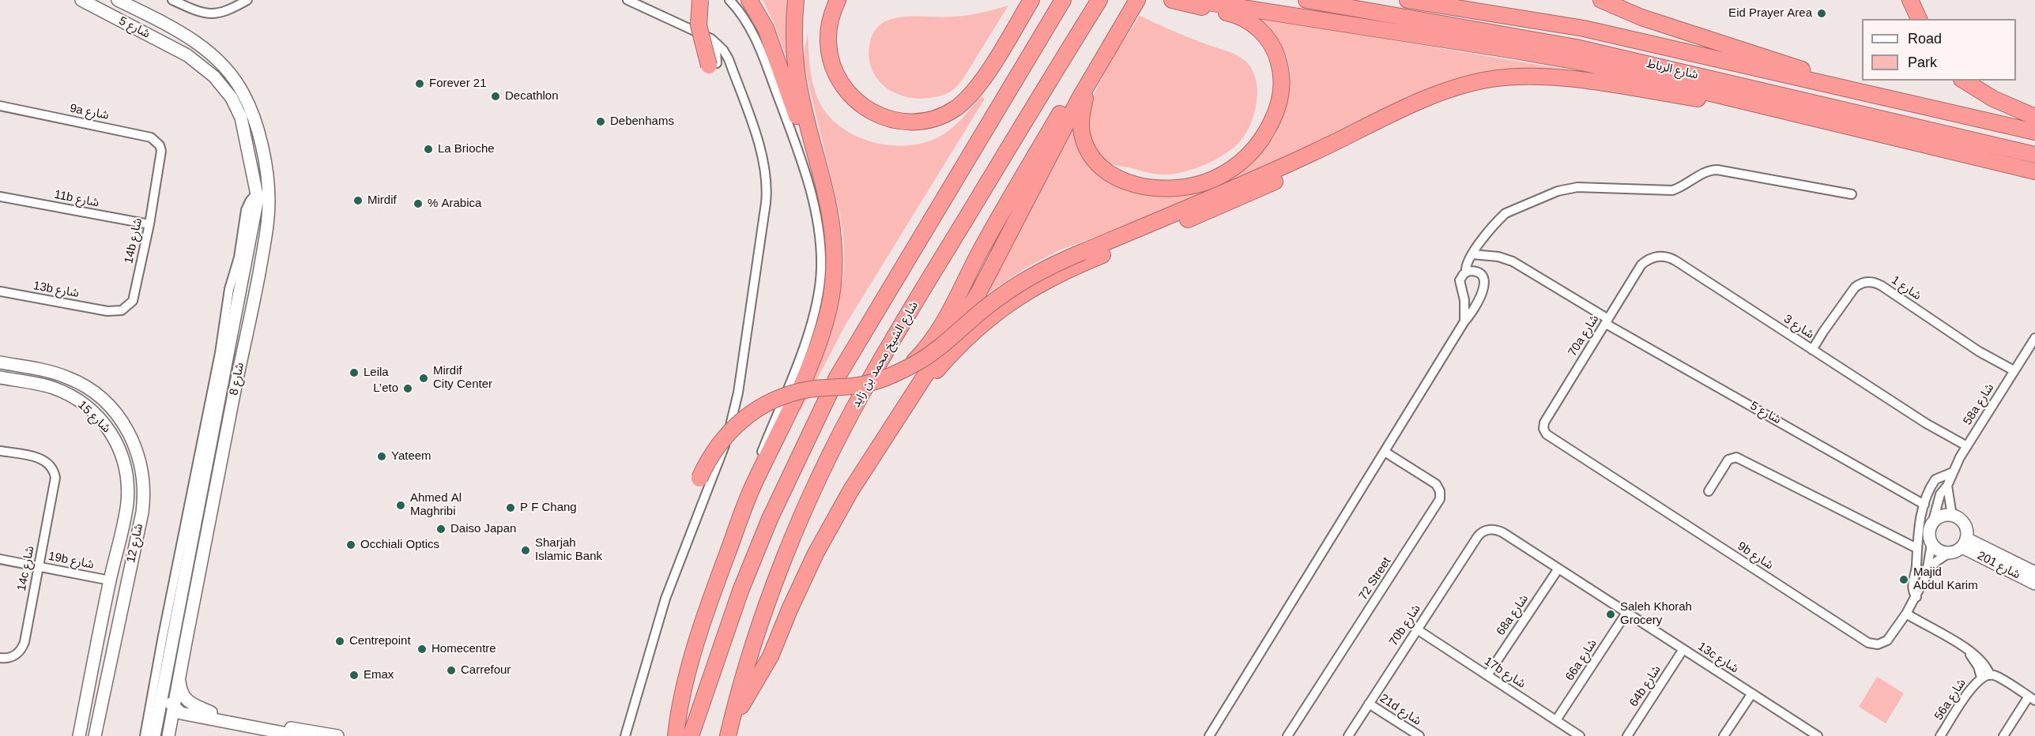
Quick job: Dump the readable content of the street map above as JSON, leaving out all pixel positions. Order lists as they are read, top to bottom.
{
  "streets": {
    "highway": ["شارع الرباط", "شارع الشيخ محمد بن زايد"],
    "street": [
      "شارع 5",
      "9a شارع",
      "11b شارع",
      "14b شارع",
      "شارع 1",
      "13b شارع",
      "شارع 3",
      "70a شارع",
      "شارع 8",
      "58a شارع",
      "شارع 15",
      "شارع 12",
      "9b شارع",
      "19b شارع",
      "شارع 201",
      "14c شارع",
      "72 Street",
      "68a شارع",
      "70b شارع",
      "13c شارع",
      "66a شارع",
      "17b شارع",
      "64b شارع",
      "56a شارع",
      "21d شارع"
    ]
  },
  "crossings": [
    ["شارع 5", "70a شارع"],
    ["شارع 5", "شارع 8"],
    ["9a شارع", "14b شارع"],
    ["11b شارع", "14b شارع"],
    ["14b شارع", "13b شارع"],
    ["شارع 1", "شارع 3"],
    ["شارع 1", "58a شارع"],
    ["شارع 3", "70a شارع"],
    ["شارع 3", "58a شارع"],
    ["70a شارع", "9b شارع"],
    ["58a شارع", "9b شارع"],
    ["58a شارع", "شارع 201"],
    ["شارع 15", "شارع 12"],
    ["شارع 12", "19b شارع"],
    ["9b شارع", "شارع 201"],
    ["19b شارع", "14c شارع"],
    ["68a شارع", "13c شارع"],
    ["68a شارع", "17b شارع"],
    ["70b شارع", "13c شارع"],
    ["70b شارع", "17b شارع"],
    ["70b شارع", "21d شارع"],
    ["13c شارع", "66a شارع"],
    ["13c شارع", "64b شارع"],
    ["66a شارع", "17b شارع"]
  ],
  "places": [
    "Eid Prayer Area",
    "Forever 21",
    "Decathlon",
    "Debenhams",
    "La Brioche",
    "Mirdif",
    "% Arabica",
    "Leila",
    "Mirdif City Center",
    "L’eto",
    "Yateem",
    "Ahmed Al Maghribi",
    "P F Chang",
    "Daiso Japan",
    "Occhiali Optics",
    "Sharjah Islamic Bank",
    "Majid Abdul Karim",
    "Saleh Khorah Grocery",
    "Centrepoint",
    "Homecentre",
    "Carrefour",
    "Emax"
  ],
  "legend": ["Road", "Park"]
}
